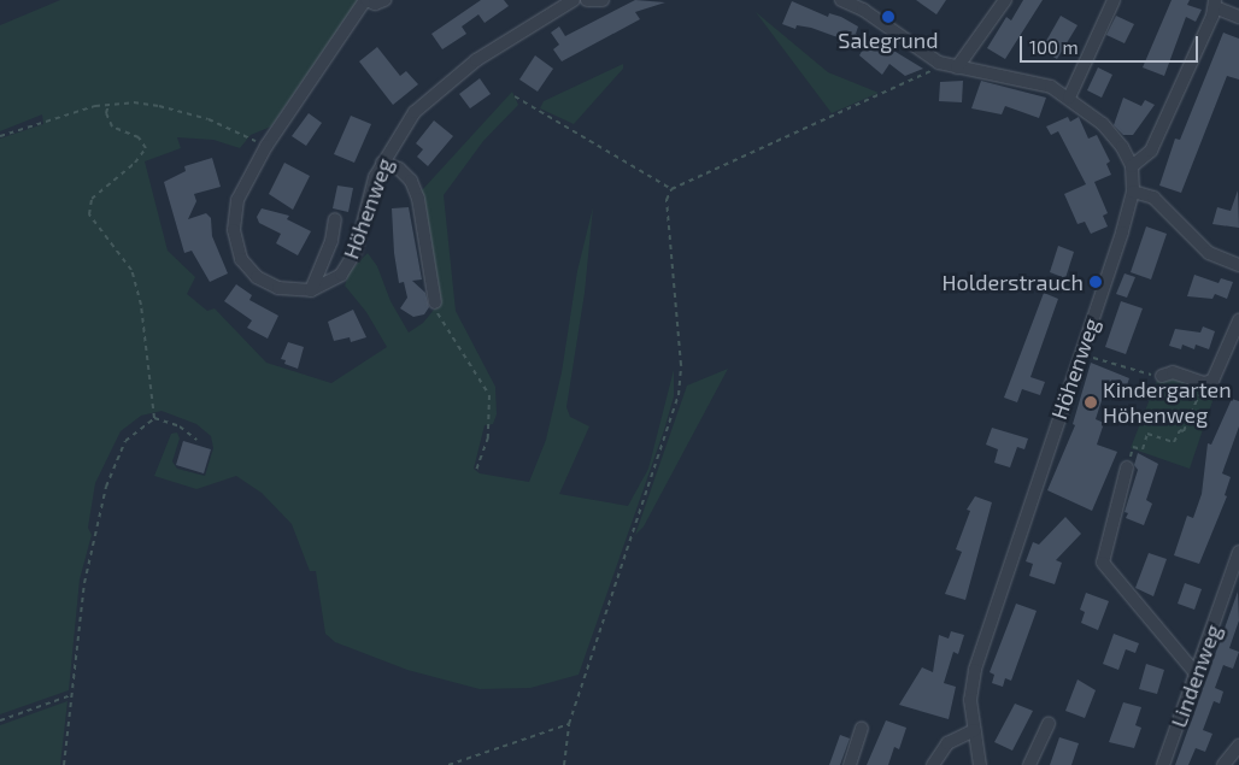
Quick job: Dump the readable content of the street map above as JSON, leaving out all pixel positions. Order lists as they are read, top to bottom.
{
  "streets": {
    "street": ["Höhenweg", "Lindenweg"]
  },
  "places": ["Salegrund", "Holderstrauch", "Kindergarten Höhenweg"],
  "scale_bar": "100 m"
}
